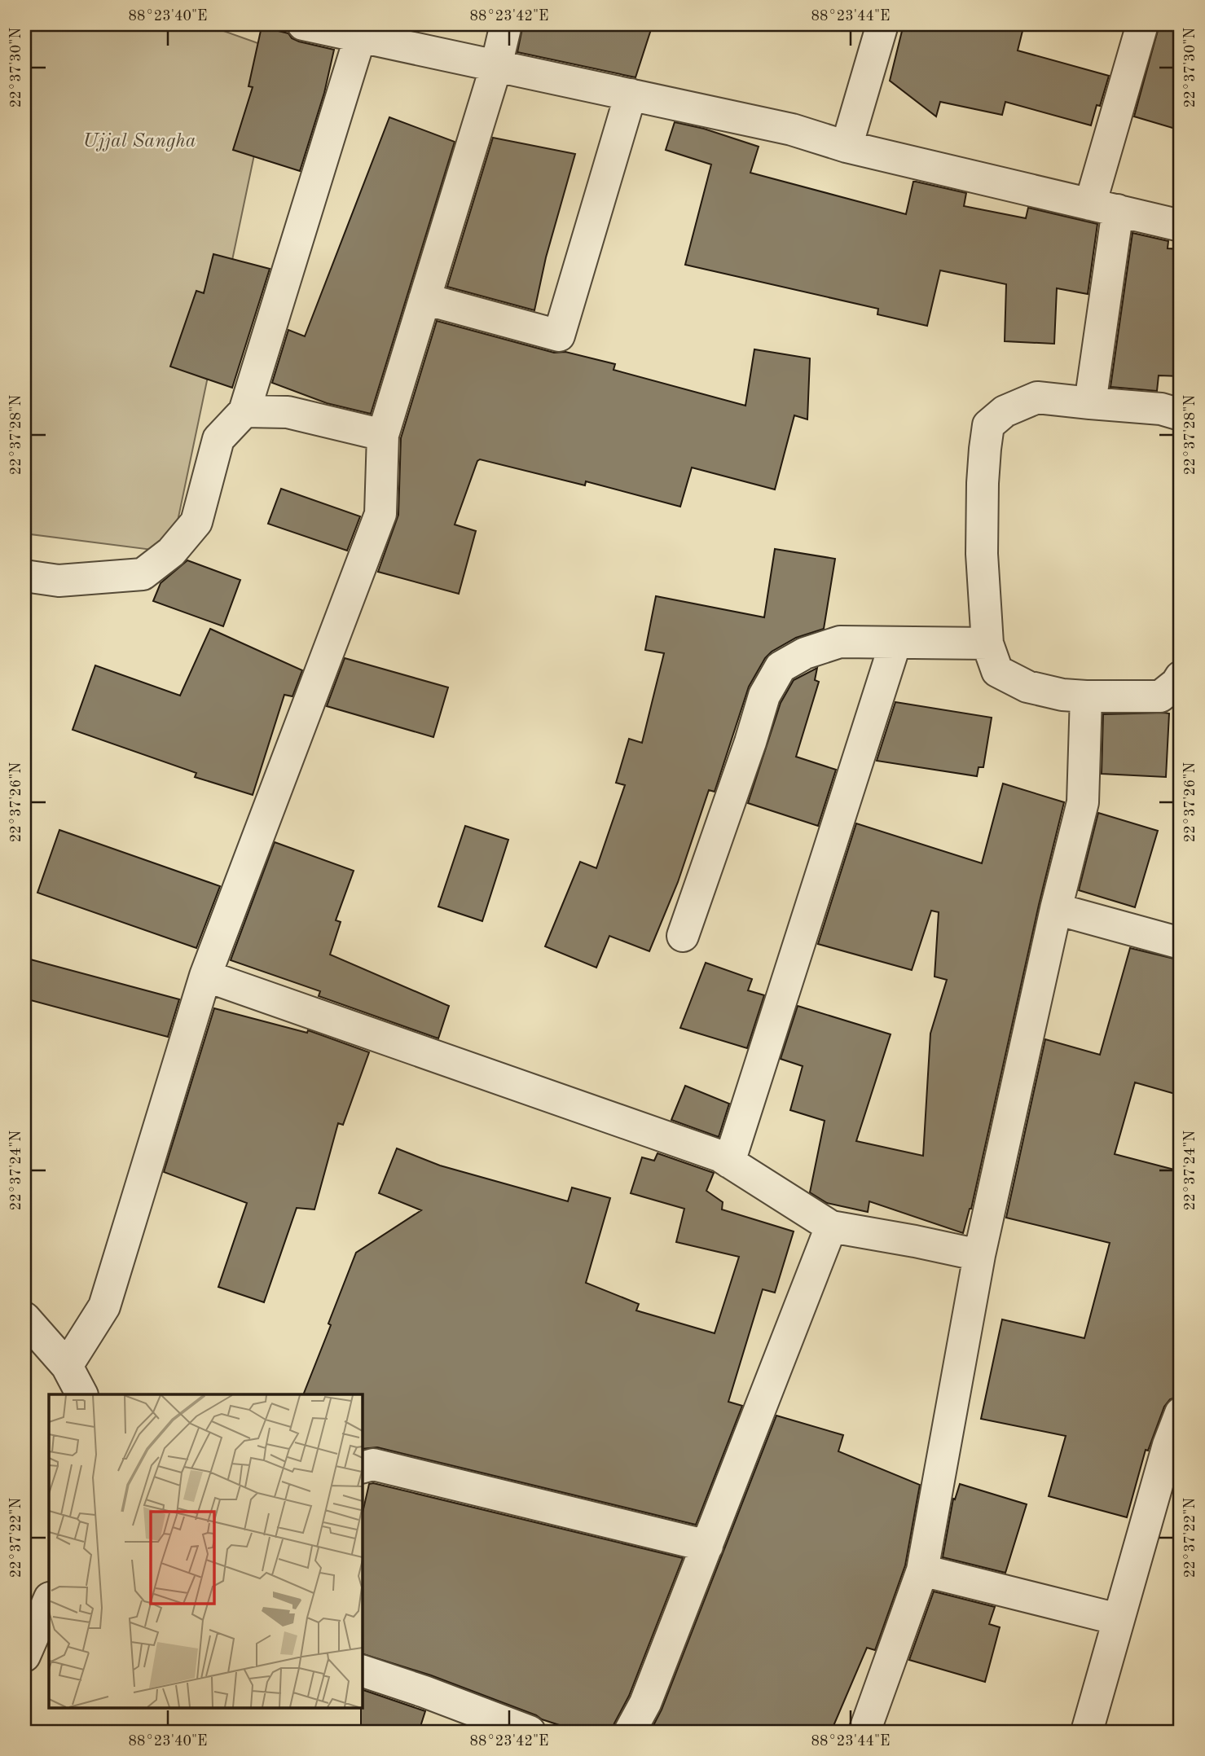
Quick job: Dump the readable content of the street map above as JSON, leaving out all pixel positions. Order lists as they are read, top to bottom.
{
  "parks": ["Ujjal Sangha"],
  "coordinates": [
    "88°23'40\"E",
    "88°23'42\"E",
    "88°23'44\"E",
    "22°37'30\"N",
    "22°37'28\"N",
    "22°37'26\"N",
    "22°37'24\"N",
    "22°37'22\"N"
  ]
}
